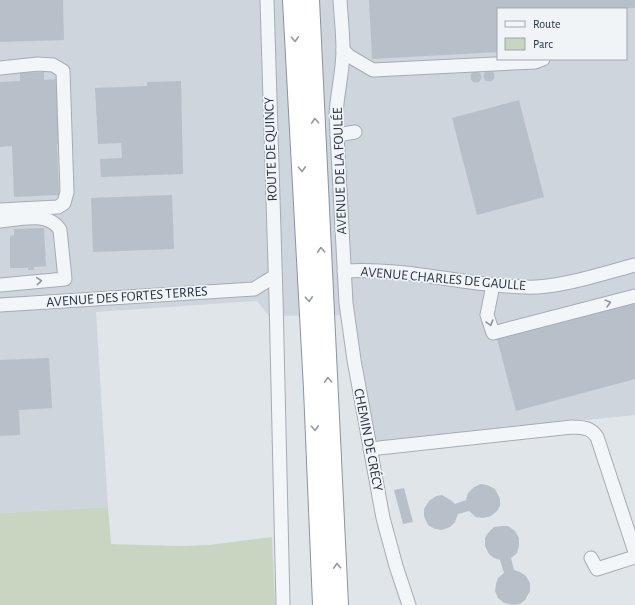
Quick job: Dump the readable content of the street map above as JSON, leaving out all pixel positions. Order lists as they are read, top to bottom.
{
  "streets": {
    "street": [
      "ROUTE DE QUINCY",
      "AVENUE DE LA FOULÉE",
      "AVENUE CHARLES DE GAULLE",
      "AVENUE DES FORTES TERRES",
      "CHEMIN DE CRÉCY"
    ]
  },
  "crossings": [
    ["ROUTE DE QUINCY", "AVENUE DES FORTES TERRES"],
    ["AVENUE DE LA FOULÉE", "AVENUE CHARLES DE GAULLE"],
    ["AVENUE DE LA FOULÉE", "CHEMIN DE CRÉCY"],
    ["AVENUE CHARLES DE GAULLE", "CHEMIN DE CRÉCY"]
  ],
  "legend": ["Route", "Parc"]
}
